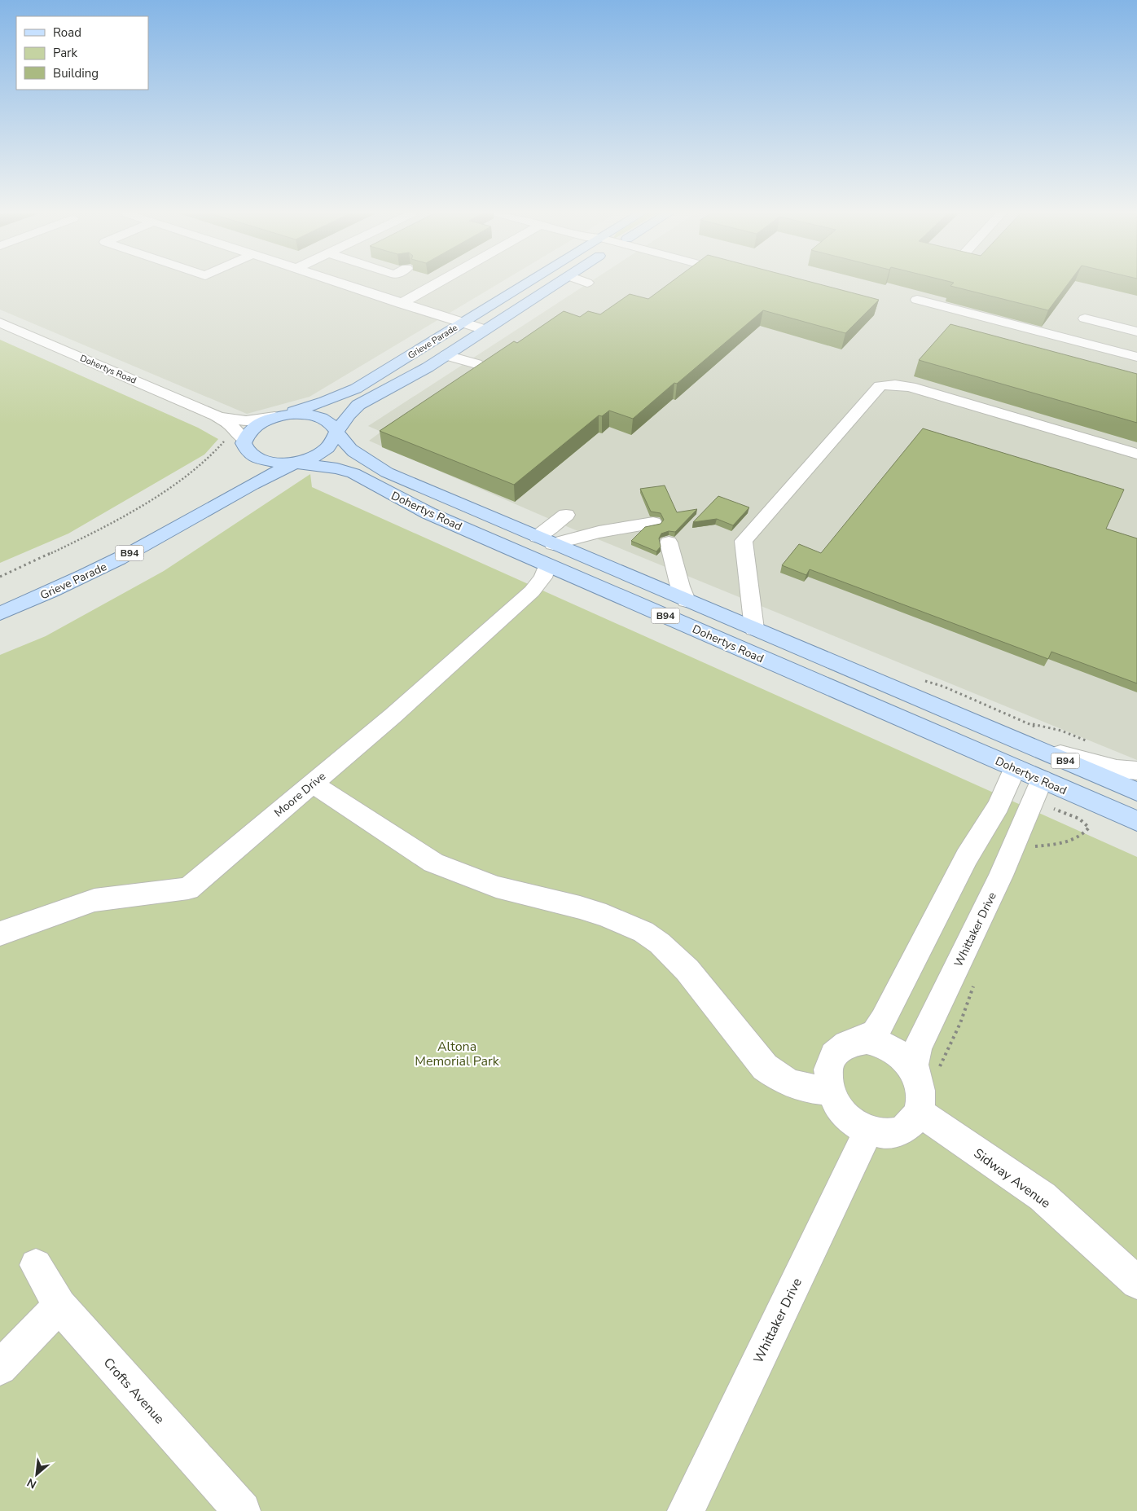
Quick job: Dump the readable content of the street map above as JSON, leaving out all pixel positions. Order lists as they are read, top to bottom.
{
  "streets": {
    "main road": ["Grieve Parade", "Dohertys Road", "B94"],
    "street": [
      "Moore Drive",
      "Whittaker Drive",
      "Sidway Avenue",
      "Crofts Avenue"
    ]
  },
  "crossings": [
    ["Grieve Parade", "Dohertys Road"],
    ["Grieve Parade", "B94"],
    ["Dohertys Road", "B94"],
    ["Dohertys Road", "Moore Drive"],
    ["Dohertys Road", "Whittaker Drive"],
    ["Whittaker Drive", "Sidway Avenue"]
  ],
  "parks": ["Altona Memorial Park"],
  "legend": ["Road", "Park", "Building"],
  "north": "bottom left"
}
